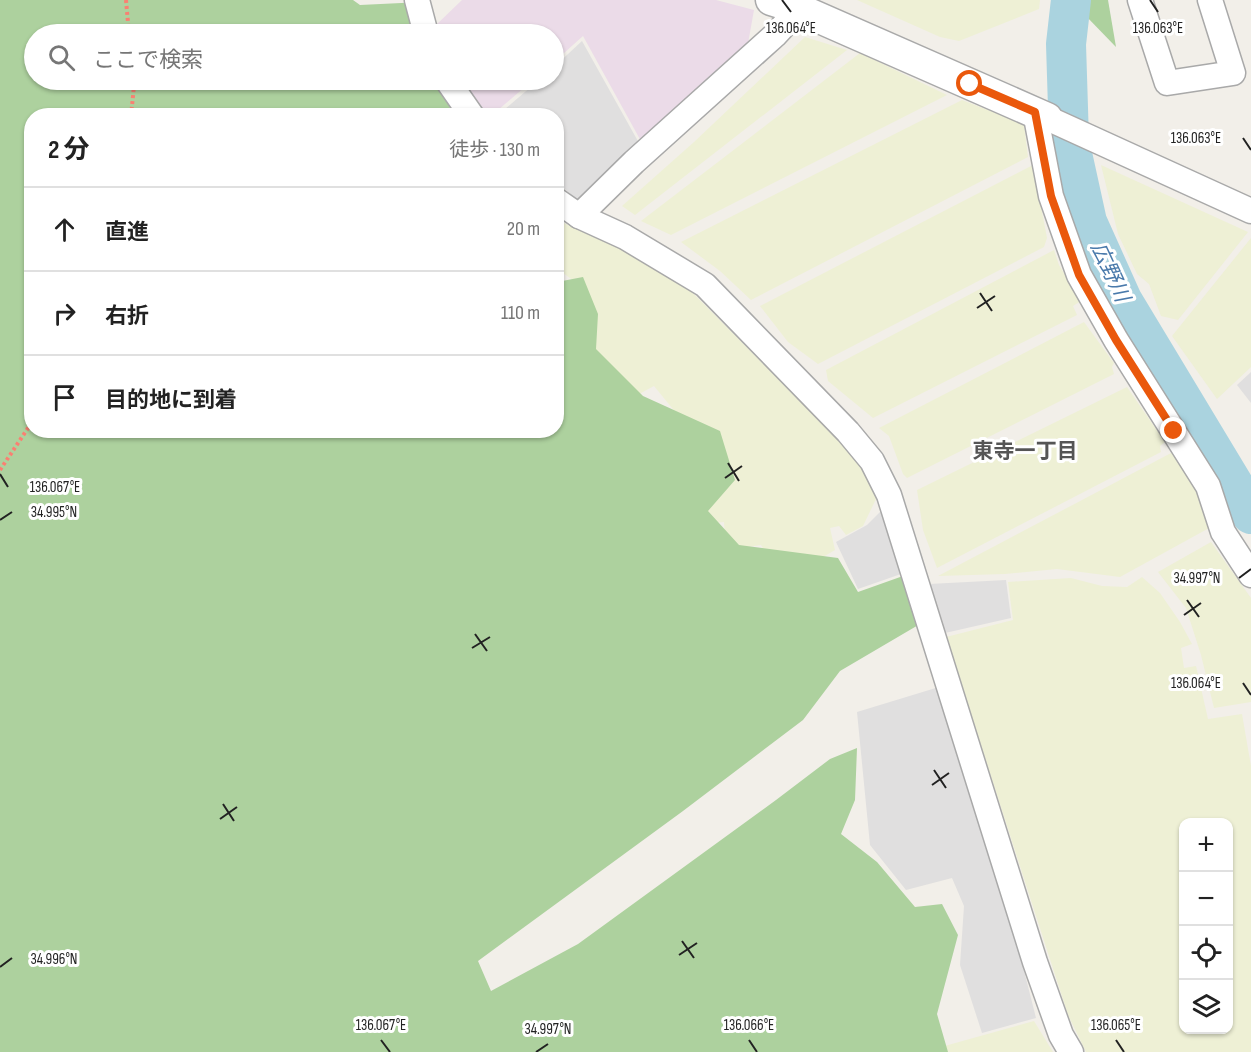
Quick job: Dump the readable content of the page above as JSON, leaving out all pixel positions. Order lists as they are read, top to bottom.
{
  "districts": ["東寺一丁目"],
  "water": ["広野川"],
  "page": {
    "search": "ここで検索",
    "heading": ["2 分", "徒歩 · 130 m"],
    "list": [
      ["直進", "20 m"],
      ["右折", "110 m"],
      "目的地に到着"
    ],
    "map_buttons": ["+", "−"]
  },
  "coordinates": [
    "136.064°E",
    "136.063°E",
    "136.067°E",
    "34.995°N",
    "34.997°N",
    "34.996°N",
    "136.066°E",
    "136.065°E"
  ]
}
